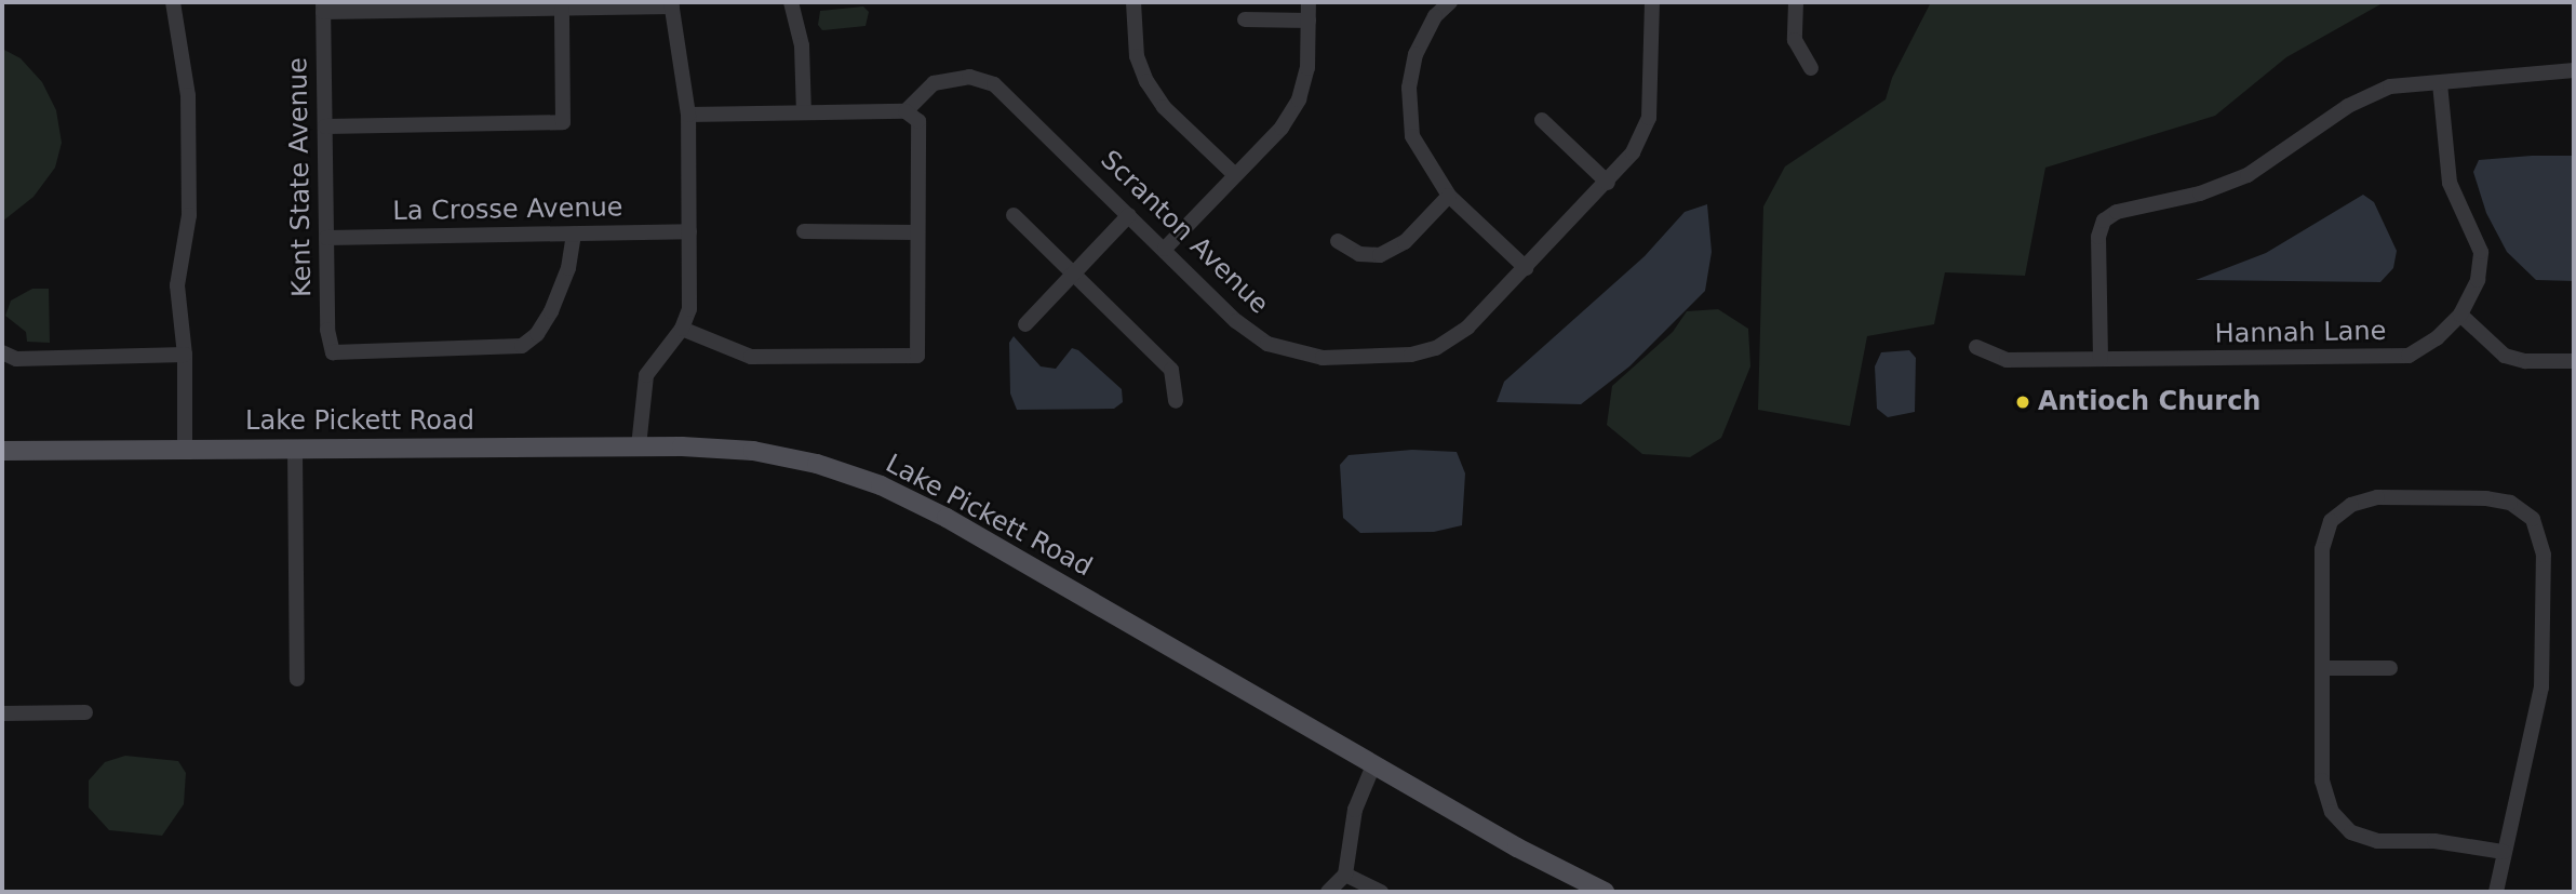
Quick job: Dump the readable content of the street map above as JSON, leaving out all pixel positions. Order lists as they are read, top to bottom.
{
  "streets": {
    "main road": ["Lake Pickett Road"],
    "street": [
      "Kent State Avenue",
      "La Crosse Avenue",
      "Scranton Avenue",
      "Hannah Lane"
    ]
  },
  "crossings": [
    ["Kent State Avenue", "La Crosse Avenue"]
  ],
  "places": ["Antioch Church"]
}
